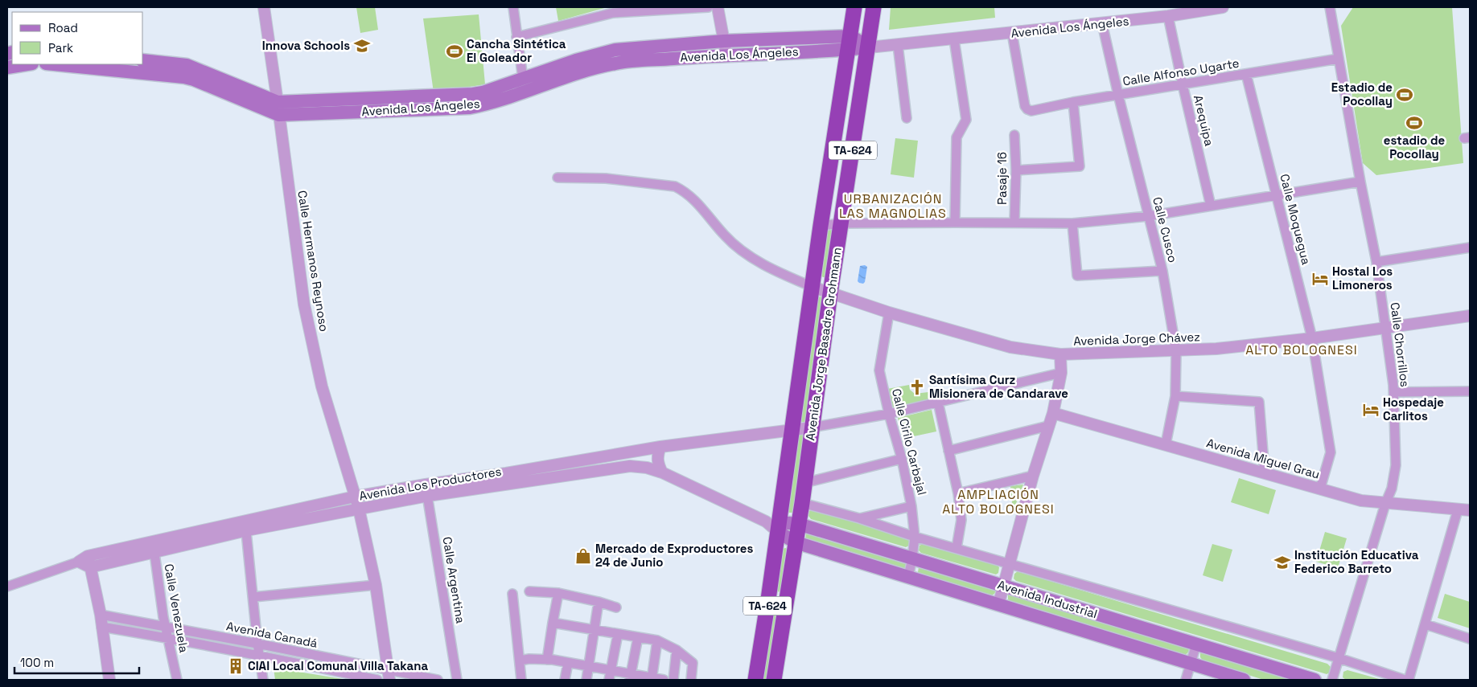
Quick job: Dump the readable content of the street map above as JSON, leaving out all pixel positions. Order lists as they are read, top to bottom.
{
  "streets": {
    "highway": ["TA-624", "Avenida Jorge Basadre Grohmann"],
    "main road": ["Avenida Los Ángeles", "Avenida Industrial"],
    "street": [
      "Calle Alfonso Ugarte",
      "Arequipa",
      "Pasaje 16",
      "Calle Moquegua",
      "Calle Cusco",
      "Calle Hermanos Reynoso",
      "Avenida Jorge Chávez",
      "Calle Chorrillos",
      "Calle Cirilo Carbajal",
      "Avenida Miguel Grau",
      "Avenida Los Productores",
      "Calle Argentina",
      "Calle Venezuela",
      "Avenida Canadá"
    ]
  },
  "crossings": [
    ["Avenida Los Ángeles", "Calle Alfonso Ugarte"],
    ["Avenida Los Ángeles", "Arequipa"],
    ["Avenida Los Ángeles", "Calle Cusco"],
    ["Avenida Los Ángeles", "Calle Hermanos Reynoso"],
    ["Avenida Los Ángeles", "Avenida Jorge Basadre Grohmann"],
    ["Calle Alfonso Ugarte", "Arequipa"],
    ["Calle Alfonso Ugarte", "Calle Moquegua"],
    ["Calle Alfonso Ugarte", "Calle Cusco"],
    ["Calle Alfonso Ugarte", "Calle Chorrillos"],
    ["Calle Moquegua", "Avenida Jorge Chávez"],
    ["Calle Moquegua", "Avenida Miguel Grau"],
    ["Calle Cusco", "Avenida Jorge Chávez"],
    ["Calle Cusco", "Avenida Miguel Grau"],
    ["Calle Hermanos Reynoso", "Avenida Los Productores"],
    ["Calle Hermanos Reynoso", "Avenida Canadá"],
    ["Avenida Jorge Chávez", "Avenida Jorge Basadre Grohmann"],
    ["Avenida Jorge Chávez", "Calle Chorrillos"],
    ["Avenida Jorge Chávez", "Calle Cirilo Carbajal"],
    ["Avenida Jorge Basadre Grohmann", "Avenida Los Productores"],
    ["Avenida Jorge Basadre Grohmann", "Avenida Industrial"],
    ["Calle Chorrillos", "Avenida Miguel Grau"],
    ["Calle Cirilo Carbajal", "Avenida Industrial"],
    ["Avenida Los Productores", "Calle Argentina"],
    ["Avenida Los Productores", "Avenida Industrial"],
    ["Avenida Los Productores", "Calle Venezuela"],
    ["Calle Venezuela", "Avenida Canadá"]
  ],
  "districts": ["URBANIZACIÓN LAS MAGNOLIAS", "ALTO BOLOGNESI", "AMPLIACIÓN ALTO BOLOGNESI"],
  "places": {
    "school or university": ["Innova Schools", "Institución Educativa Federico Barreto"],
    "sports": ["Cancha Sintética El Goleador", "Estadio de Pocollay", "estadio de Pocollay"],
    "hotel": ["Hostal Los Limoneros", "Hospedaje Carlitos"],
    "church": ["Santísima Curz Misionera de Candarave"],
    "shop": ["Mercado de Exproductores 24 de Junio"],
    "building": ["CIAI Local Comunal Villa Takana"]
  },
  "legend": ["Road", "Park"],
  "scale_bar": "100 m"
}
